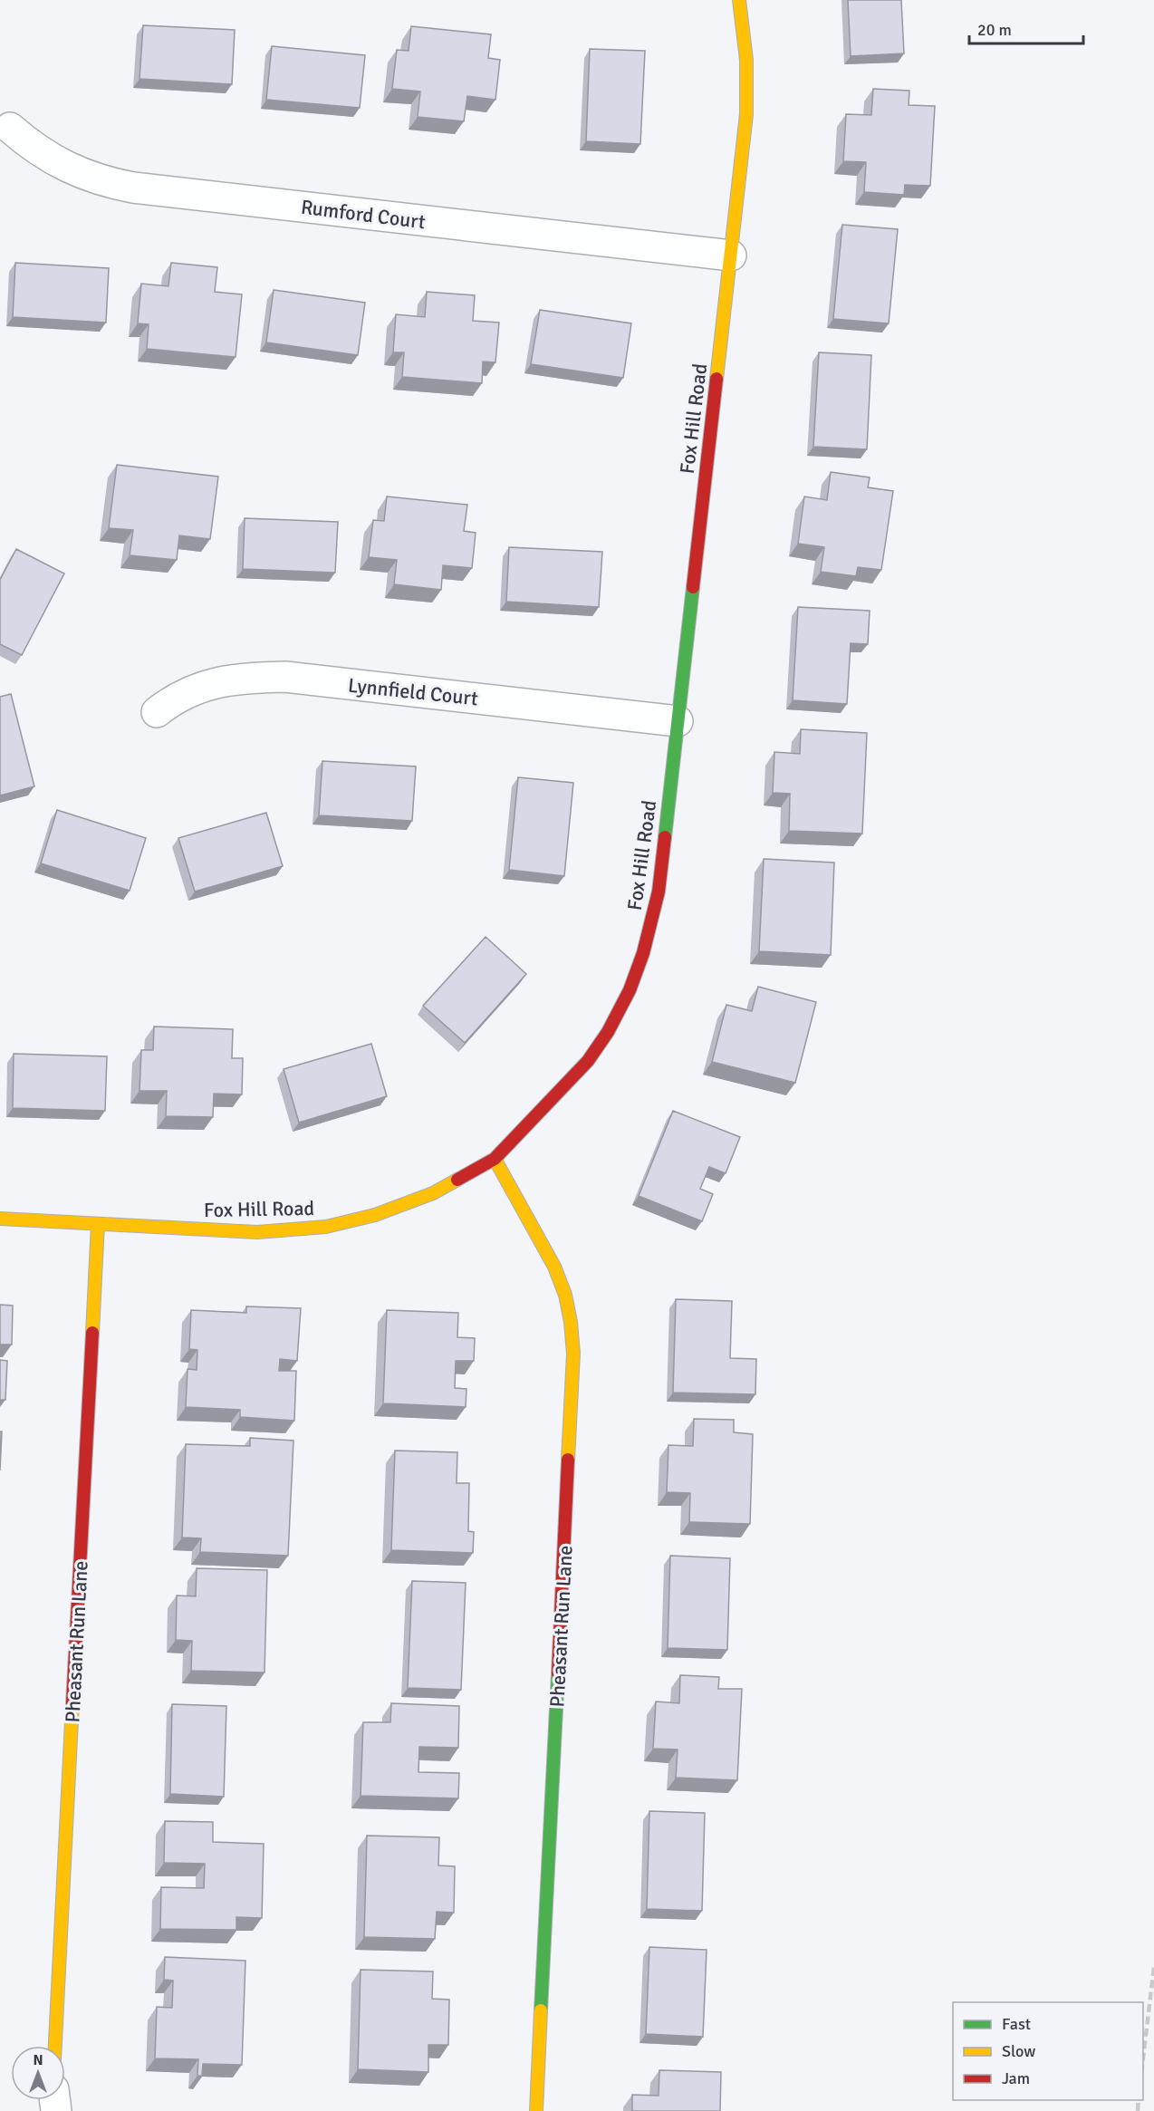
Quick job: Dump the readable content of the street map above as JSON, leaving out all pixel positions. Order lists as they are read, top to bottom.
{
  "streets": {
    "street": [
      "Rumford Court",
      "Fox Hill Road",
      "Lynnfield Court",
      "Pheasant Run Lane"
    ]
  },
  "crossings": [
    ["Rumford Court", "Fox Hill Road"],
    ["Fox Hill Road", "Lynnfield Court"],
    ["Fox Hill Road", "Pheasant Run Lane"]
  ],
  "legend": ["Fast", "Slow", "Jam"],
  "scale_bar": "20 m",
  "north": "top"
}
